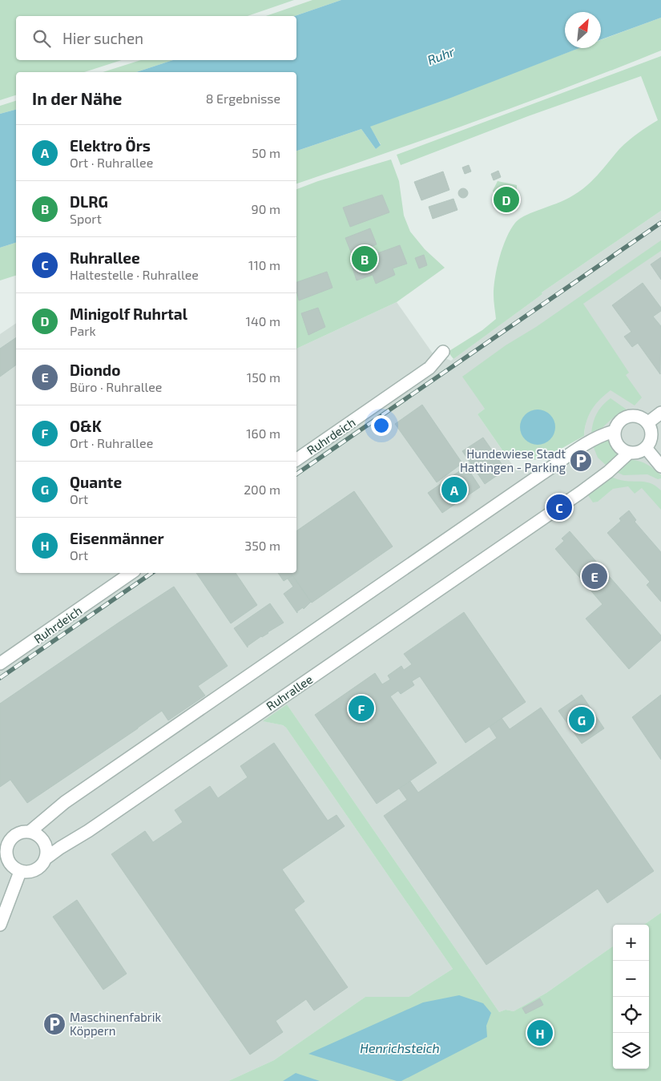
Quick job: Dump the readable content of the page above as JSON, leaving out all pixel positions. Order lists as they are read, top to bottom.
{
  "streets": {
    "street": ["Ruhrdeich", "Ruhrallee"]
  },
  "water": ["Ruhr", "Henrichsteich"],
  "places": {
    "parking": ["Hundewiese Stadt Hattingen - Parking", "Maschinenfabrik Köppern"]
  },
  "north": "top right",
  "page": {
    "search": "Hier suchen",
    "heading": ["In der Nähe", "8 Ergebnisse"],
    "list": [
      {
        "mark": "A",
        "name": "Elektro Örs",
        "note": "Ort · Ruhrallee",
        "value": "50 m"
      },
      {
        "mark": "B",
        "name": "DLRG",
        "note": "Sport",
        "value": "90 m"
      },
      {
        "mark": "C",
        "name": "Ruhrallee",
        "note": "Haltestelle · Ruhrallee",
        "value": "110 m"
      },
      {
        "mark": "D",
        "name": "Minigolf Ruhrtal",
        "note": "Park",
        "value": "140 m"
      },
      {
        "mark": "E",
        "name": "Diondo",
        "note": "Büro · Ruhrallee",
        "value": "150 m"
      },
      {
        "mark": "F",
        "name": "O&K",
        "note": "Ort · Ruhrallee",
        "value": "160 m"
      },
      {
        "mark": "G",
        "name": "Quante",
        "note": "Ort",
        "value": "200 m"
      },
      {
        "mark": "H",
        "name": "Eisenmänner",
        "note": "Ort",
        "value": "350 m"
      }
    ],
    "pins": [
      "D",
      "B",
      "A",
      "C",
      "E",
      "F",
      "G",
      "H"
    ],
    "map_buttons": ["+", "−"]
  }
}
